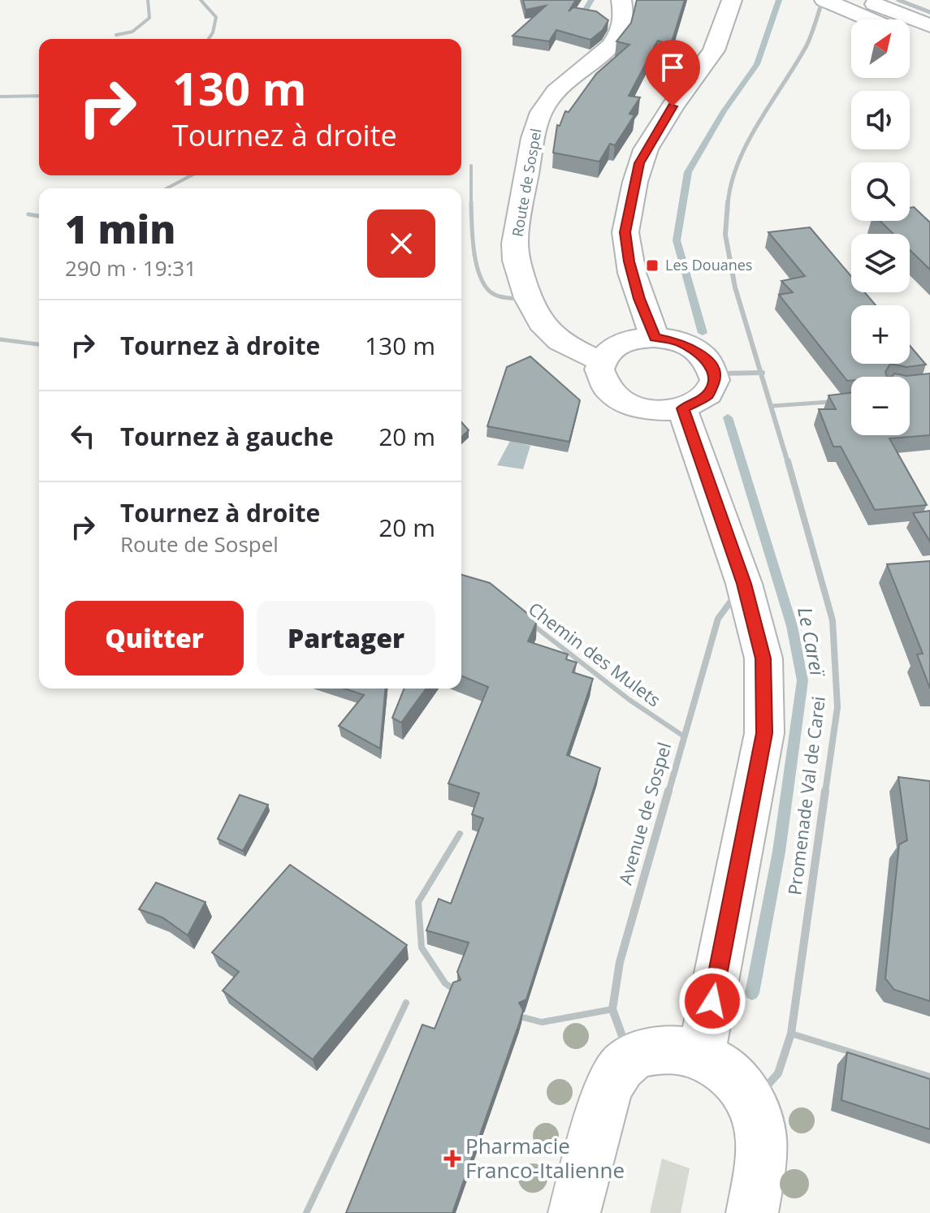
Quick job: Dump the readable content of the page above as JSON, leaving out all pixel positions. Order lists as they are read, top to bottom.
{
  "streets": {
    "main road": ["Route de Sospel"],
    "street": ["Promenade Val de Carei", "Avenue de Sospel"],
    "lane": ["Chemin des Mulets"]
  },
  "crossings": [
    ["Chemin des Mulets", "Avenue de Sospel"]
  ],
  "water": ["Le Careï"],
  "places": {
    "transit": ["Les Douanes"],
    "health": ["Pharmacie Franco-Italienne"]
  },
  "north": "top right",
  "page": {
    "map_buttons": ["+", "−"],
    "turn": ["130 m", "Tournez à droite"],
    "heading": ["1 min", "290 m · 19:31"],
    "list": [
      {
        "name": "Tournez à droite",
        "value": "130 m"
      },
      {
        "name": "Tournez à gauche",
        "value": "20 m"
      },
      {
        "name": "Tournez à droite",
        "note": "Route de Sospel",
        "value": "20 m"
      }
    ],
    "buttons": ["Quitter", "Partager"]
  }
}
